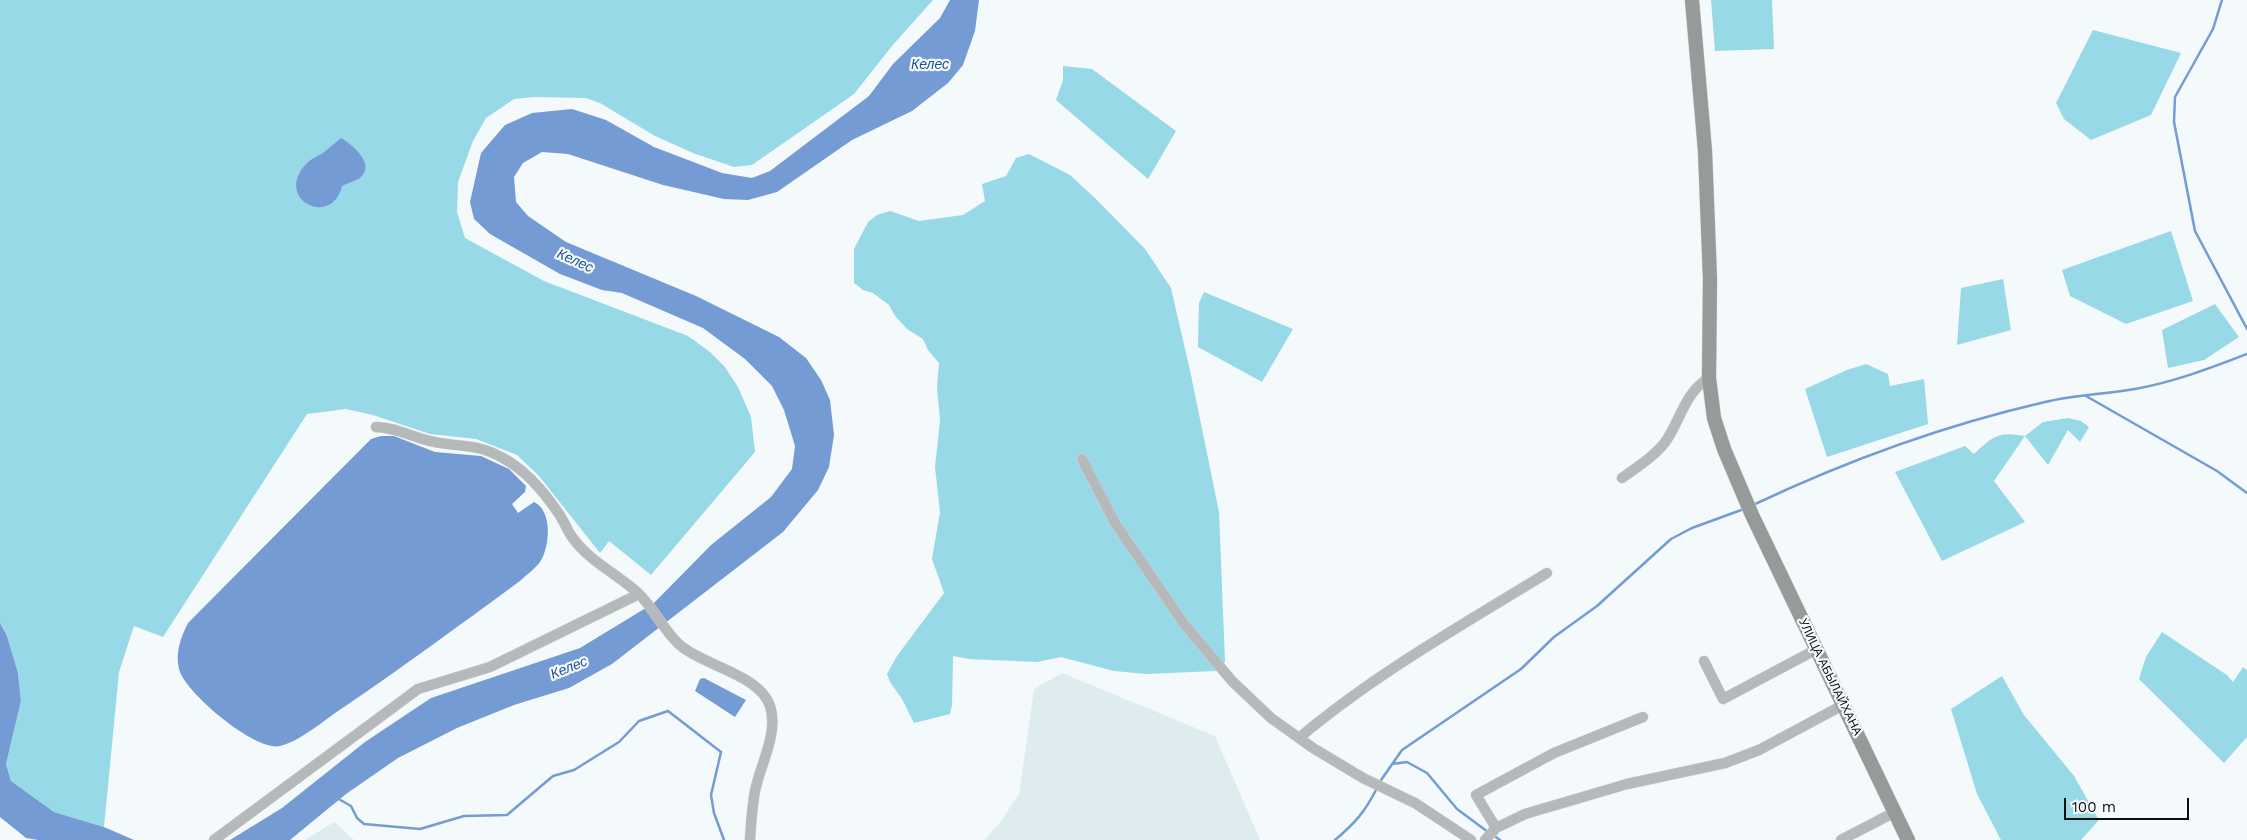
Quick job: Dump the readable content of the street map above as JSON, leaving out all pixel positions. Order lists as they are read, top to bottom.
{
  "streets": {
    "main road": ["УЛИЦА АБЫЛАЙХАНА"]
  },
  "water": ["Келес"],
  "scale_bar": "100 m"
}
